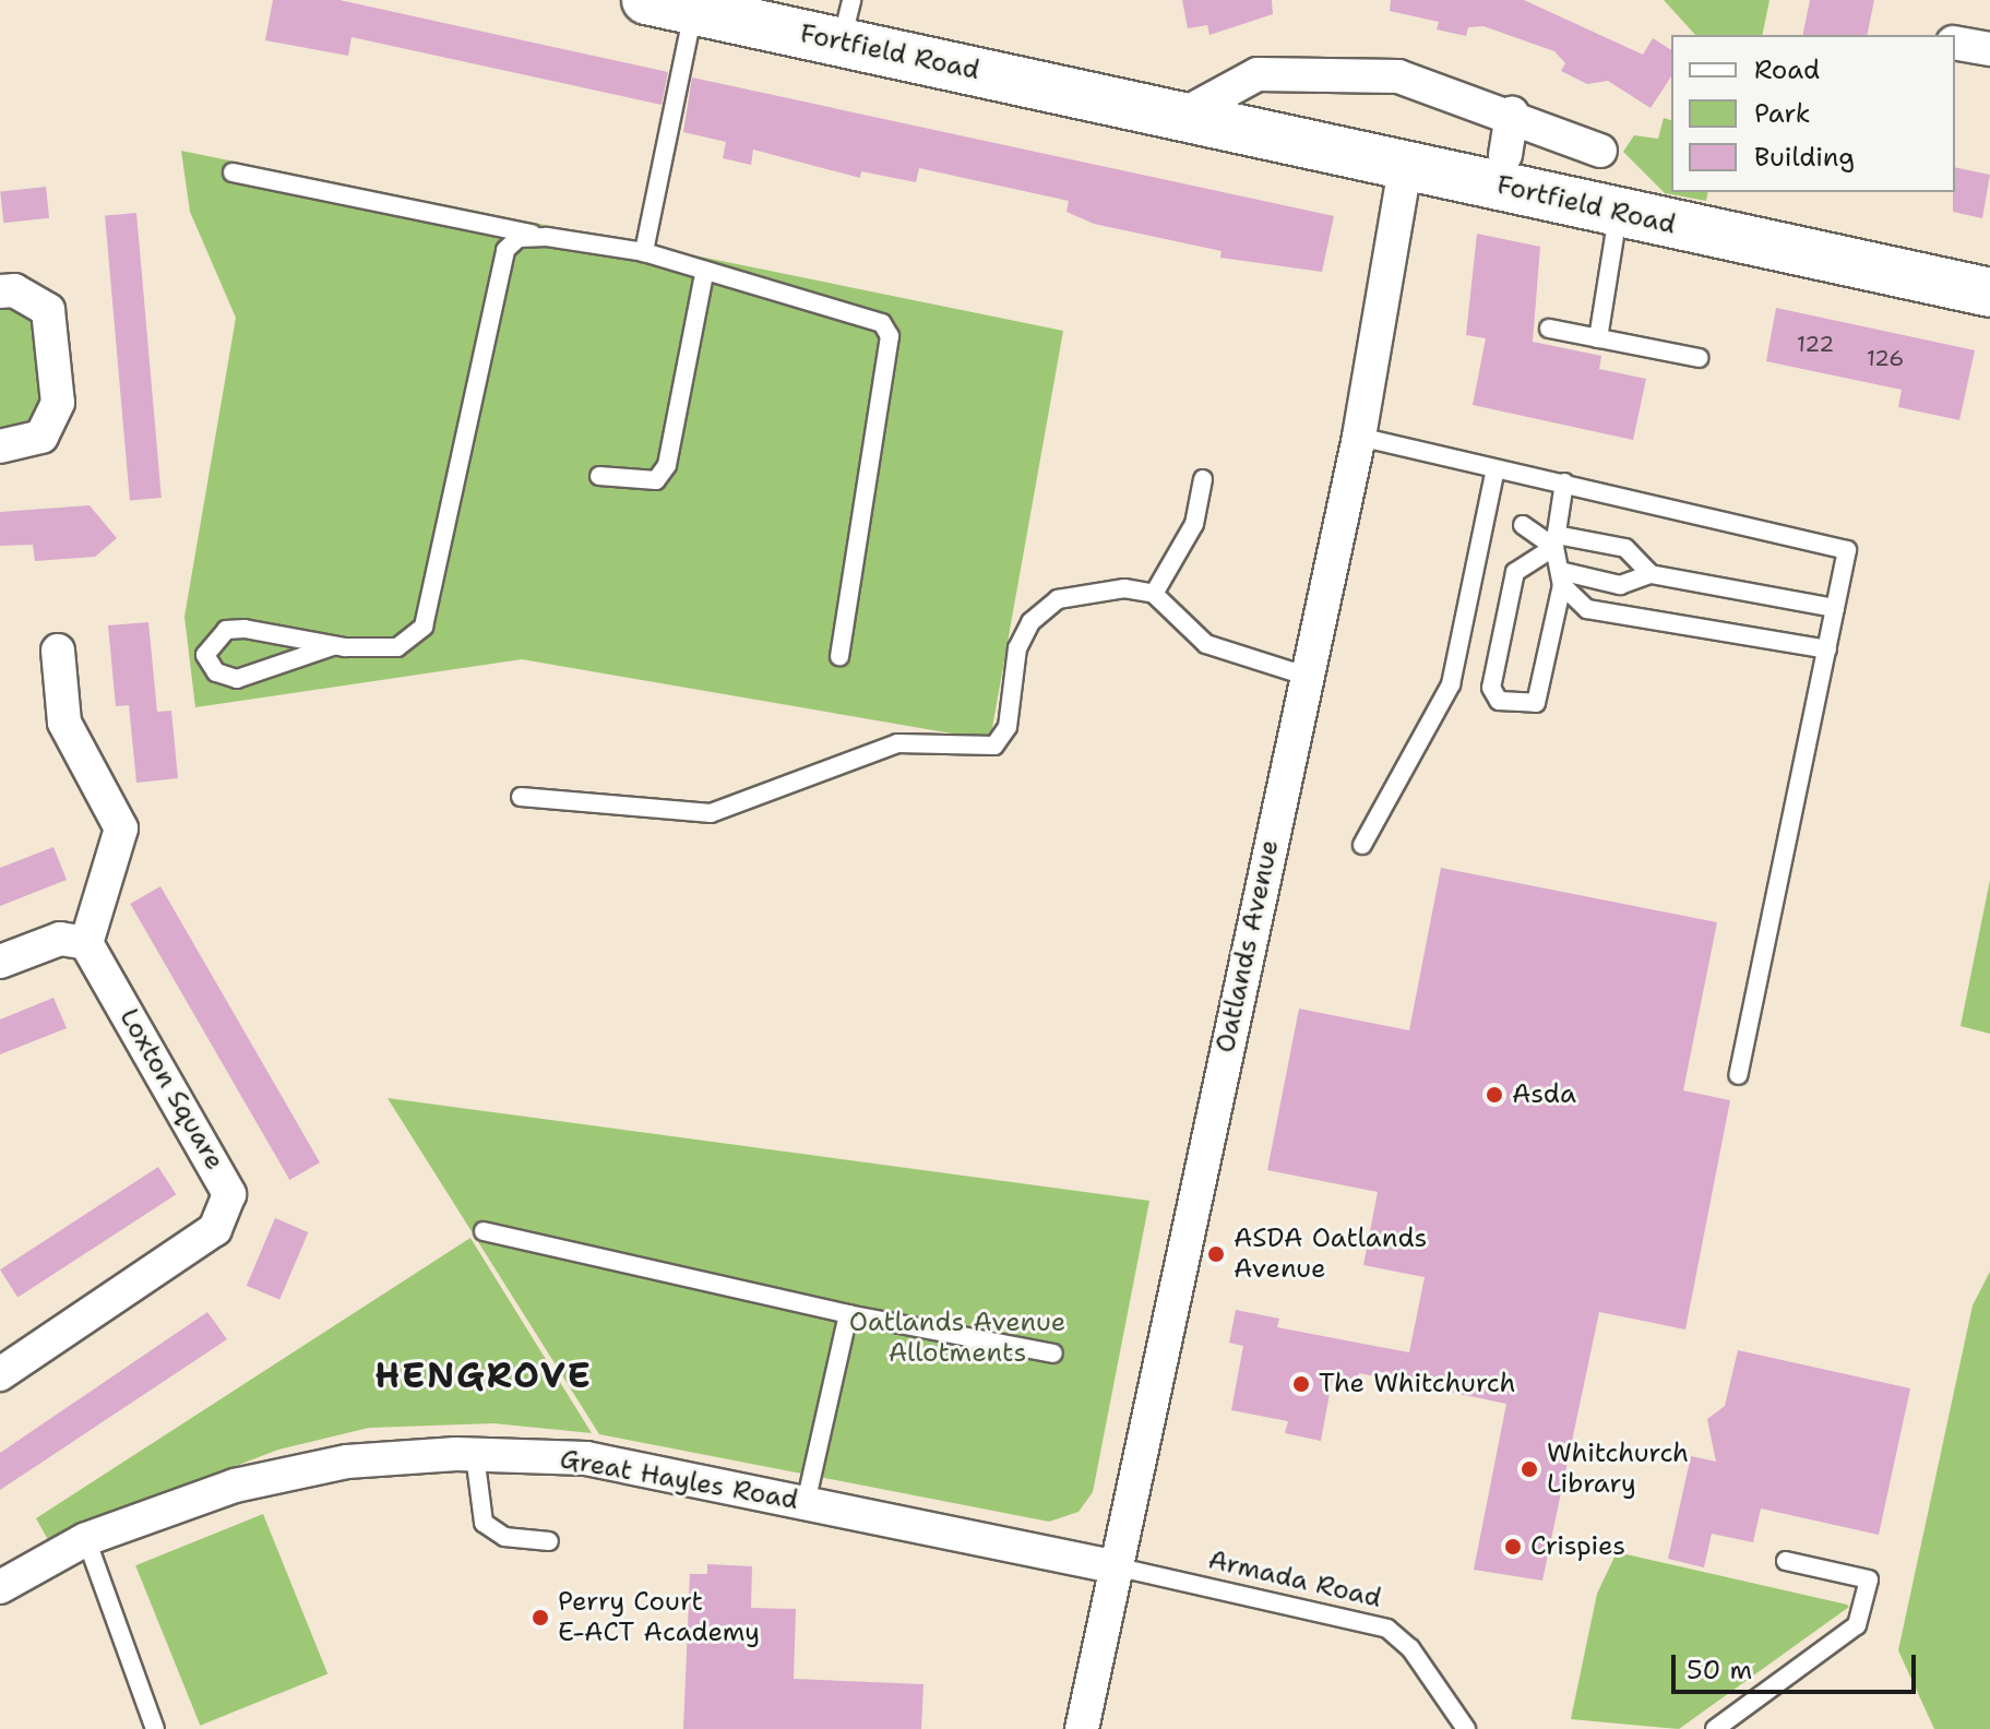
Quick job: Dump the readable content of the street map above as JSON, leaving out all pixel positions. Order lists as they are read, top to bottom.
{
  "streets": {
    "street": [
      "Fortfield Road",
      "Oatlands Avenue",
      "Loxton Square",
      "Great Hayles Road"
    ],
    "lane": ["Armada Road"]
  },
  "crossings": [
    ["Fortfield Road", "Oatlands Avenue"],
    ["Oatlands Avenue", "Great Hayles Road"],
    ["Oatlands Avenue", "Armada Road"],
    ["Great Hayles Road", "Armada Road"]
  ],
  "districts": ["HENGROVE"],
  "parks": ["Oatlands Avenue Allotments"],
  "places": [
    "Asda",
    "ASDA Oatlands Avenue",
    "The Whitchurch",
    "Whitchurch Library",
    "Crispies",
    "Perry Court E-ACT Academy"
  ],
  "house_numbers": ["122", "126"],
  "legend": ["Road", "Park", "Building"],
  "scale_bar": "50 m"
}
